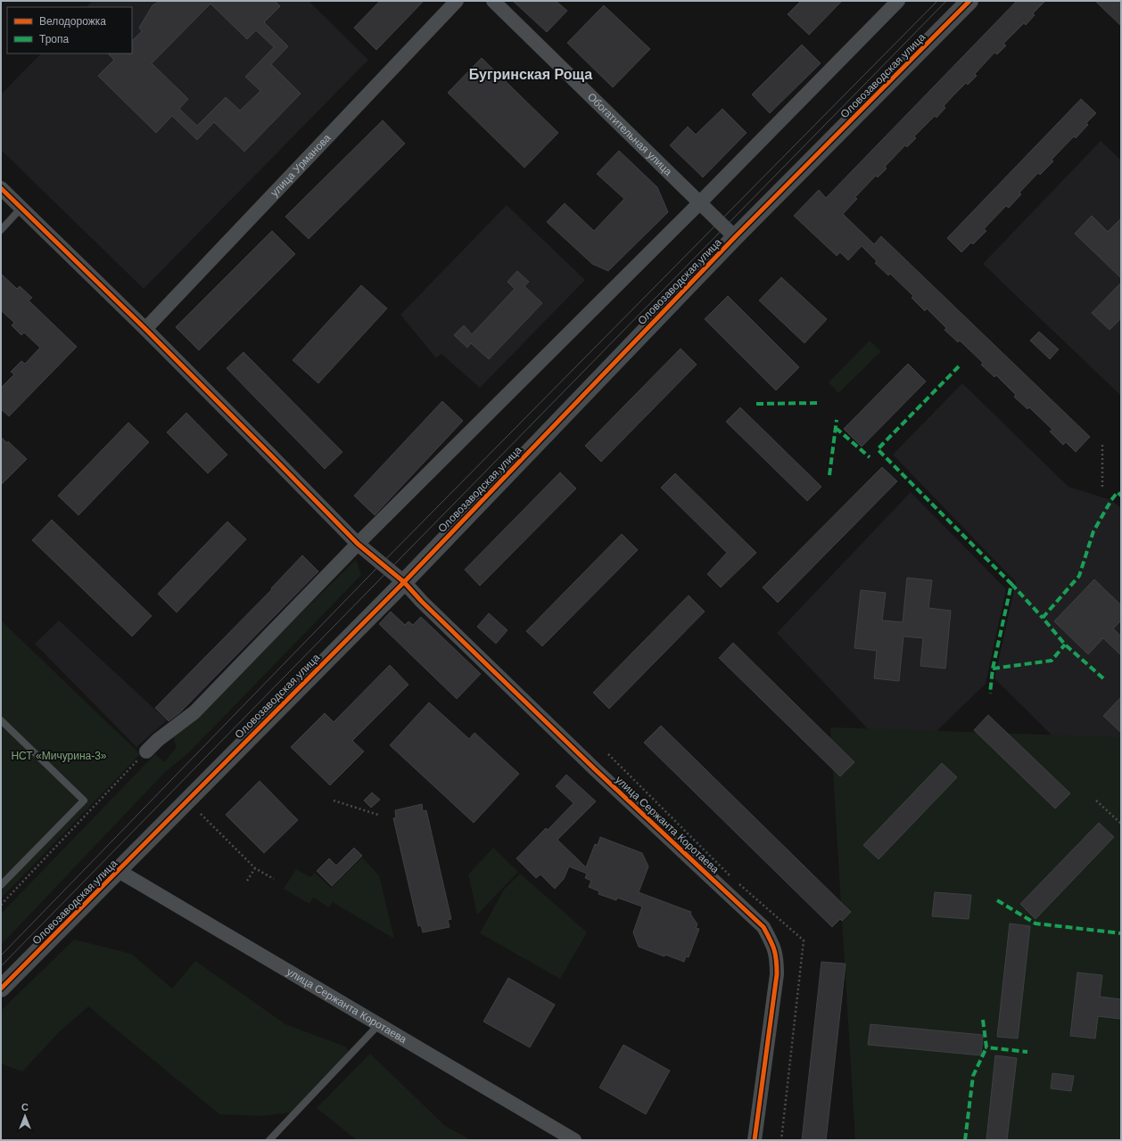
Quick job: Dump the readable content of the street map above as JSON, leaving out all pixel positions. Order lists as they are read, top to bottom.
{
  "streets": {
    "street": [
      "Оловозаводская улица",
      "Обогатительная улица",
      "улица Урманова",
      "улица Сержанта Коротаева"
    ]
  },
  "crossings": [
    ["Оловозаводская улица", "Обогатительная улица"],
    ["Оловозаводская улица", "улица Сержанта Коротаева"],
    ["улица Урманова", "улица Сержанта Коротаева"]
  ],
  "districts": ["Бугринская Роща"],
  "parks": ["НСТ «Мичурина-3»"],
  "legend": ["Велодорожка", "Тропа"],
  "north": "top"
}
